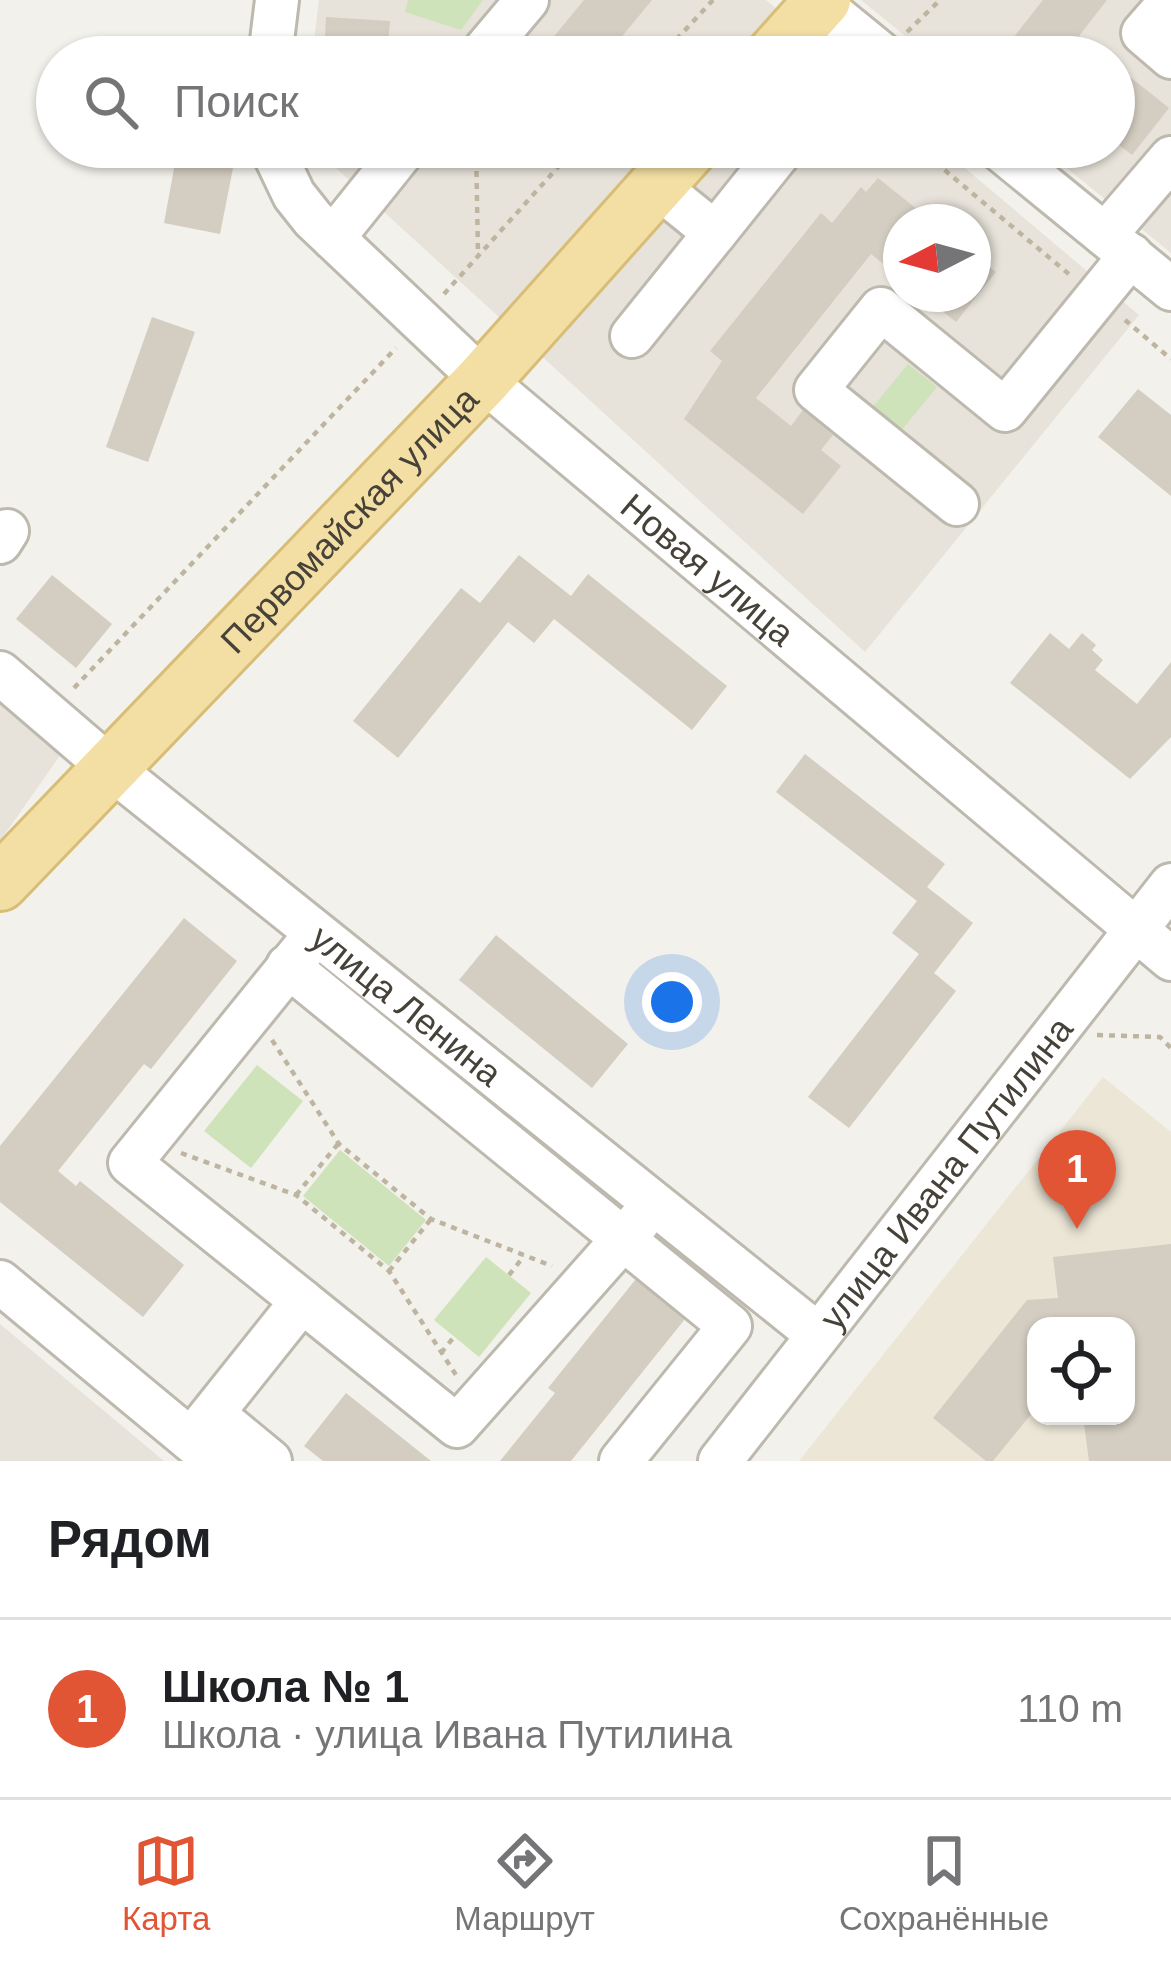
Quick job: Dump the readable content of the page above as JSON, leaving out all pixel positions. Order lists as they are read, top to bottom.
{
  "streets": {
    "main road": ["Первомайская улица"],
    "street": ["Новая улица", "улица Ленина", "улица Ивана Путилина"]
  },
  "crossings": [
    ["Первомайская улица", "Новая улица"],
    ["Первомайская улица", "улица Ленина"],
    ["Новая улица", "улица Ивана Путилина"],
    ["улица Ленина", "улица Ивана Путилина"]
  ],
  "north": "left",
  "page": {
    "search": "Поиск",
    "pins": "1",
    "heading": "Рядом",
    "list": [
      {
        "mark": "1",
        "name": "Школа № 1",
        "note": "Школа · улица Ивана Путилина",
        "value": "110 m"
      }
    ],
    "nav": ["Карта", "Маршрут", "Сохранённые"]
  }
}
